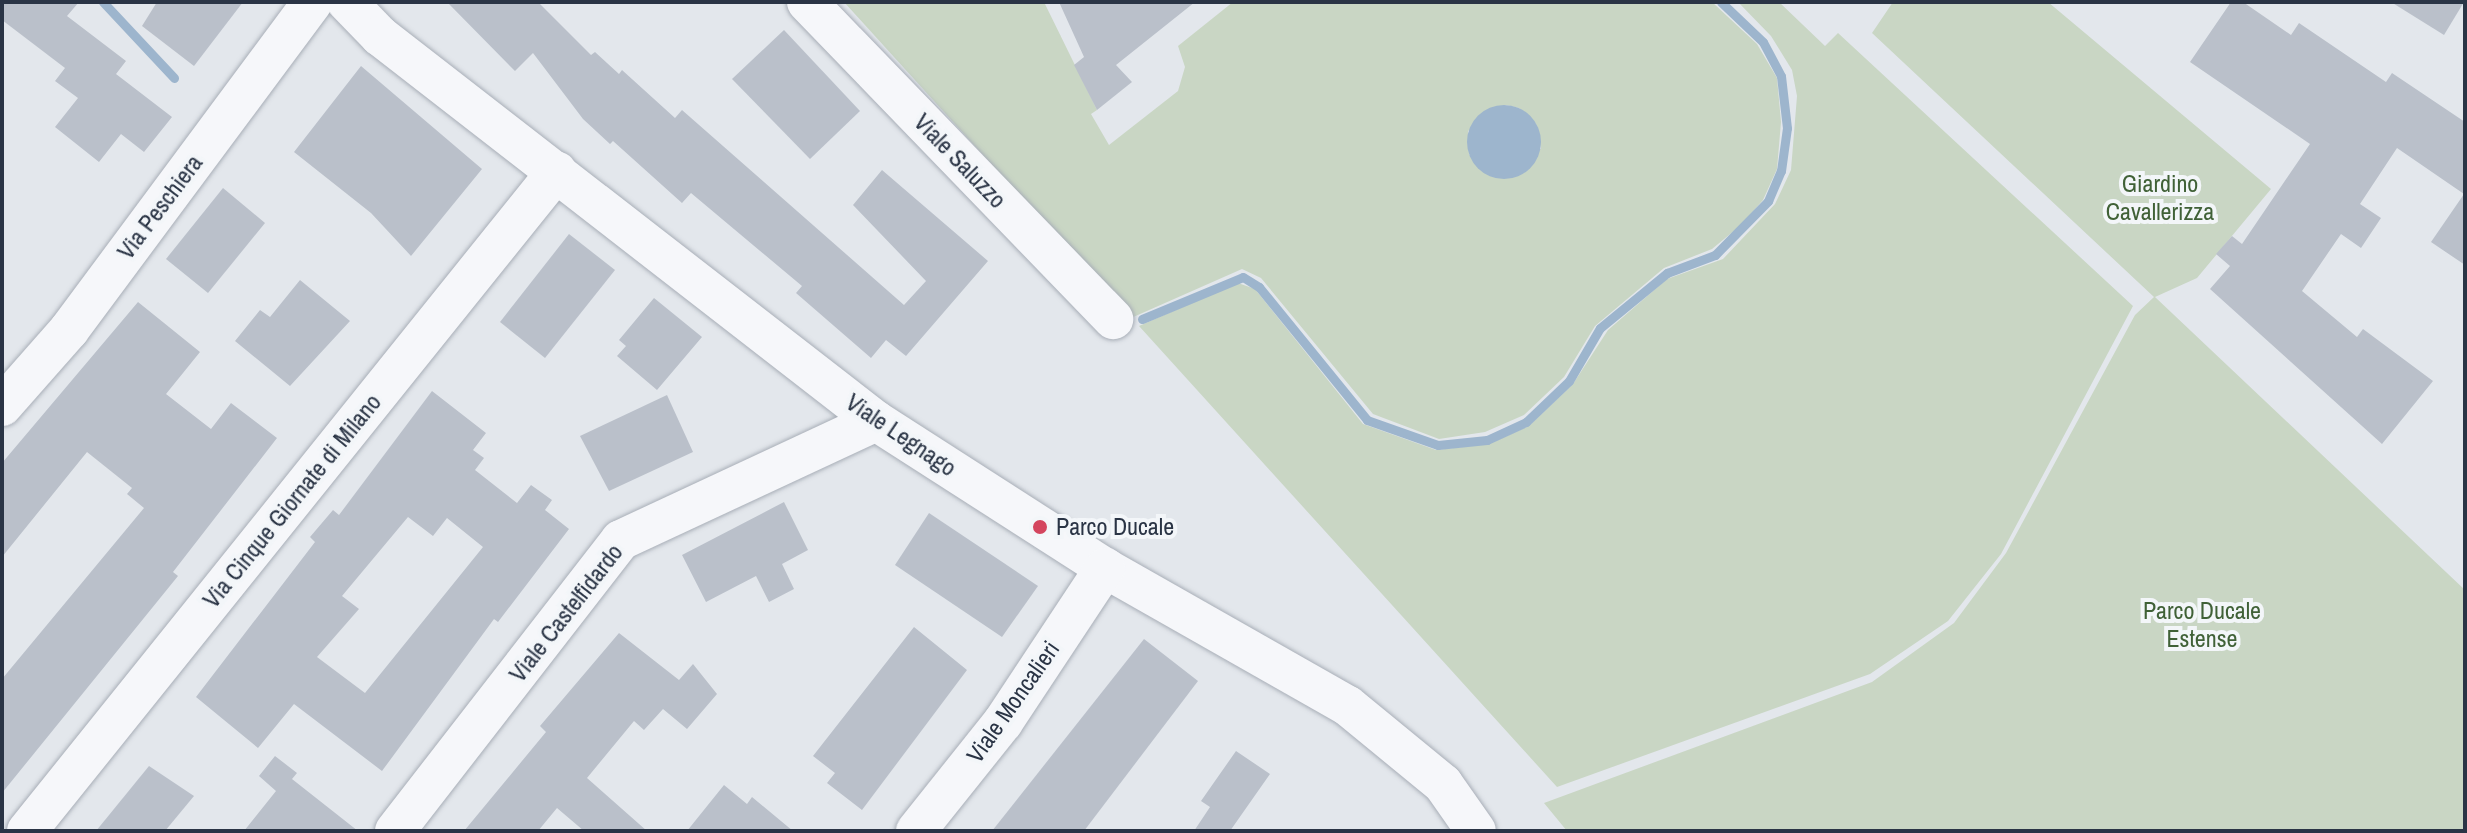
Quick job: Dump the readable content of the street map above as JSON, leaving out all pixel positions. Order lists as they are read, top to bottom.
{
  "streets": {
    "street": [
      "Viale Saluzzo",
      "Via Peschiera",
      "Viale Legnago",
      "Via Cinque Giornate di Milano",
      "Viale Castelfidardo",
      "Viale Moncalieri"
    ]
  },
  "crossings": [
    ["Viale Legnago", "Via Cinque Giornate di Milano"],
    ["Viale Legnago", "Viale Castelfidardo"],
    ["Viale Legnago", "Viale Moncalieri"]
  ],
  "parks": ["Giardino Cavallerizza", "Parco Ducale Estense"],
  "places": ["Parco Ducale"]
}
